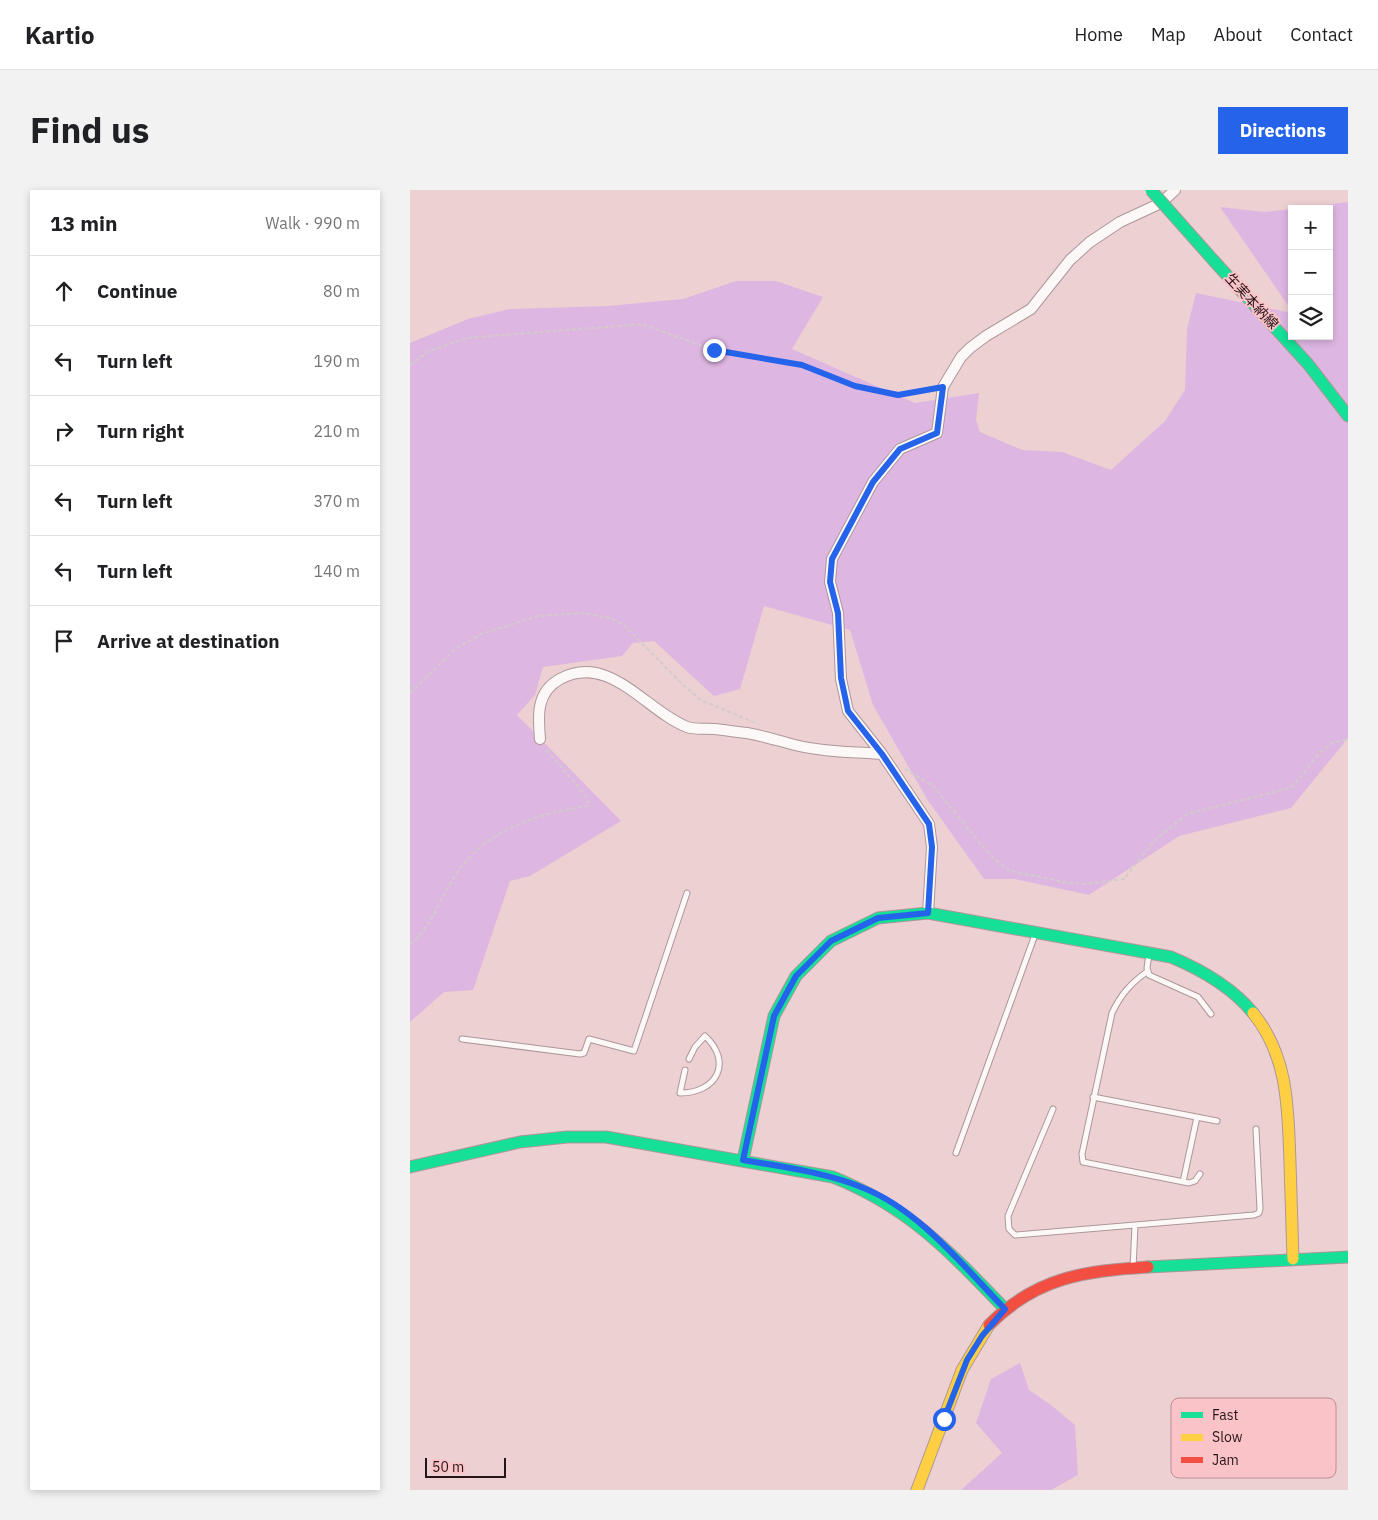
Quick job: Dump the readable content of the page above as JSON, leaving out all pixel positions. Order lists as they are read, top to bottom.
{
  "streets": {
    "street": ["生実本納線"]
  },
  "legend": ["Fast", "Slow", "Jam"],
  "scale_bar": "50 m",
  "page": {
    "header": "Kartio",
    "nav": [
      "Home",
      "Map",
      "About",
      "Contact"
    ],
    "title": "Find us",
    "buttons": "Directions",
    "heading": ["13 min", "Walk · 990 m"],
    "map_buttons": ["+", "−"],
    "list": [
      ["Continue", "80 m"],
      ["Turn left", "190 m"],
      ["Turn right", "210 m"],
      ["Turn left", "370 m"],
      ["Turn left", "140 m"],
      "Arrive at destination"
    ],
    "scale": "50 m"
  }
}
